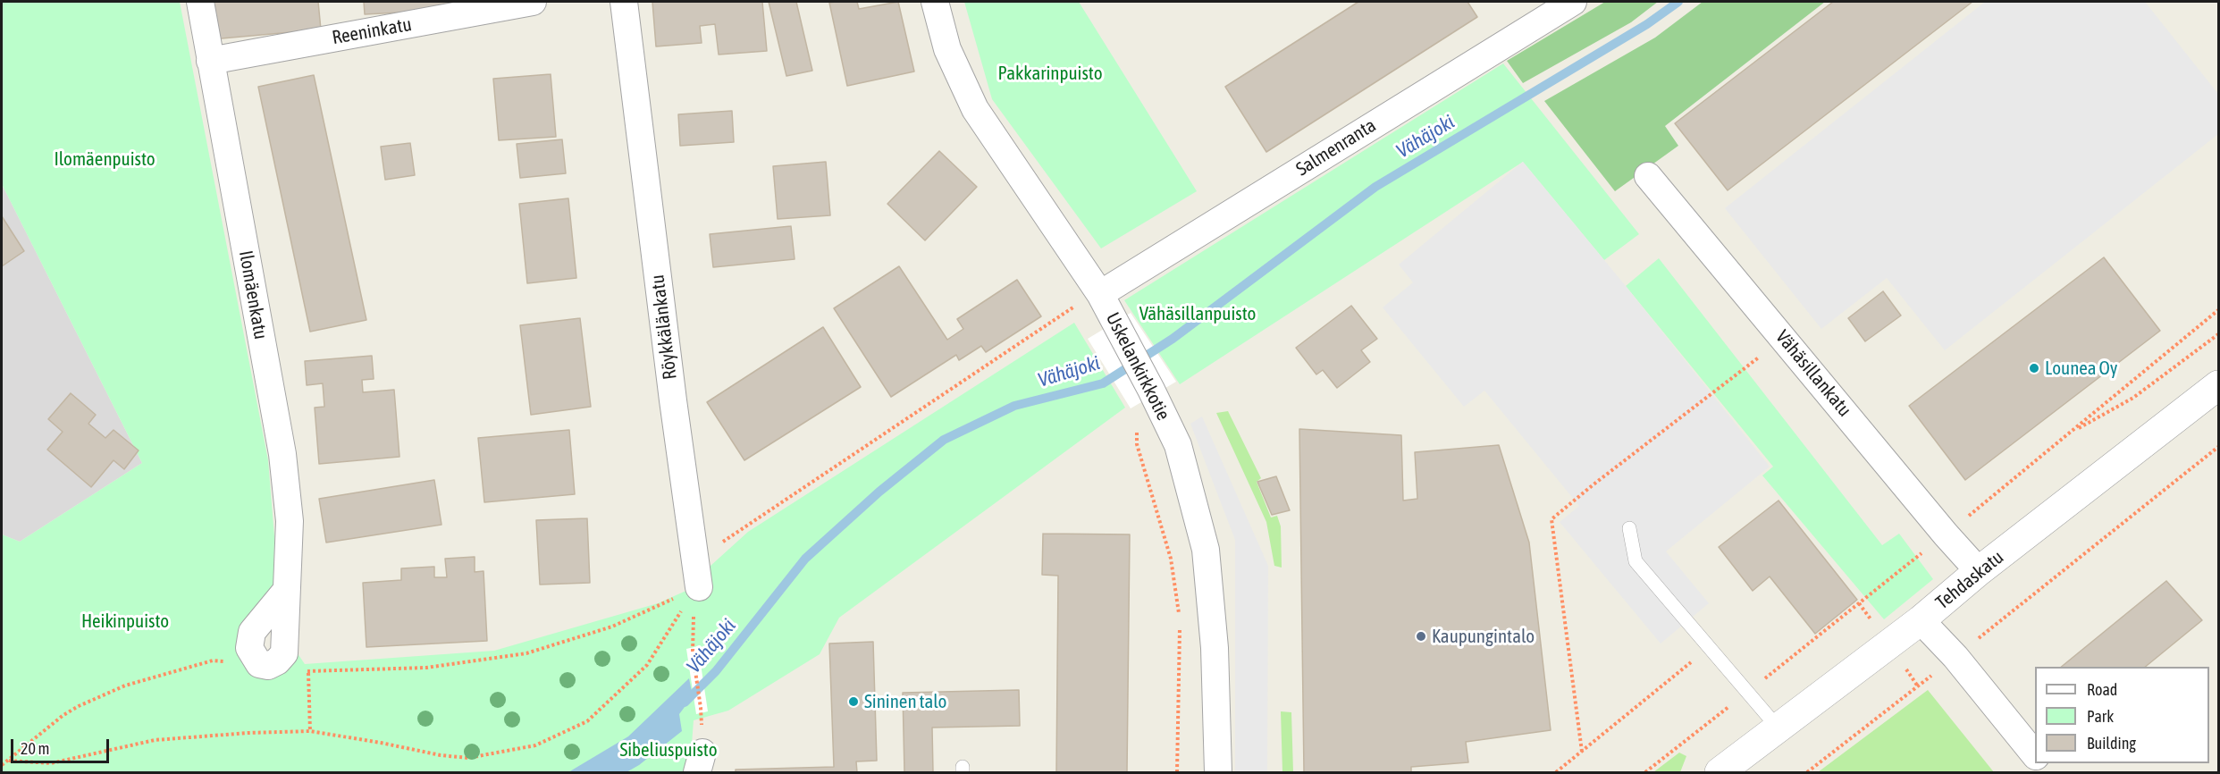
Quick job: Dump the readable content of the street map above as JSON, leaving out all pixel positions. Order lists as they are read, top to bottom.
{
  "streets": {
    "street": [
      "Reeninkatu",
      "Salmenranta",
      "Ilomäenkatu",
      "Röykkälänkatu",
      "Uskelankirkkotie",
      "Vähäsillankatu",
      "Tehdaskatu"
    ]
  },
  "crossings": [
    ["Reeninkatu", "Ilomäenkatu"],
    ["Salmenranta", "Uskelankirkkotie"],
    ["Vähäsillankatu", "Tehdaskatu"]
  ],
  "water": ["Vähäjoki"],
  "parks": [
    "Pakkarinpuisto",
    "Ilomäenpuisto",
    "Vähäsillanpuisto",
    "Heikinpuisto",
    "Sibeliuspuisto"
  ],
  "places": ["Lounea Oy", "Kaupungintalo", "Sininen talo"],
  "legend": ["Road", "Park", "Building"],
  "scale_bar": "20 m"
}
